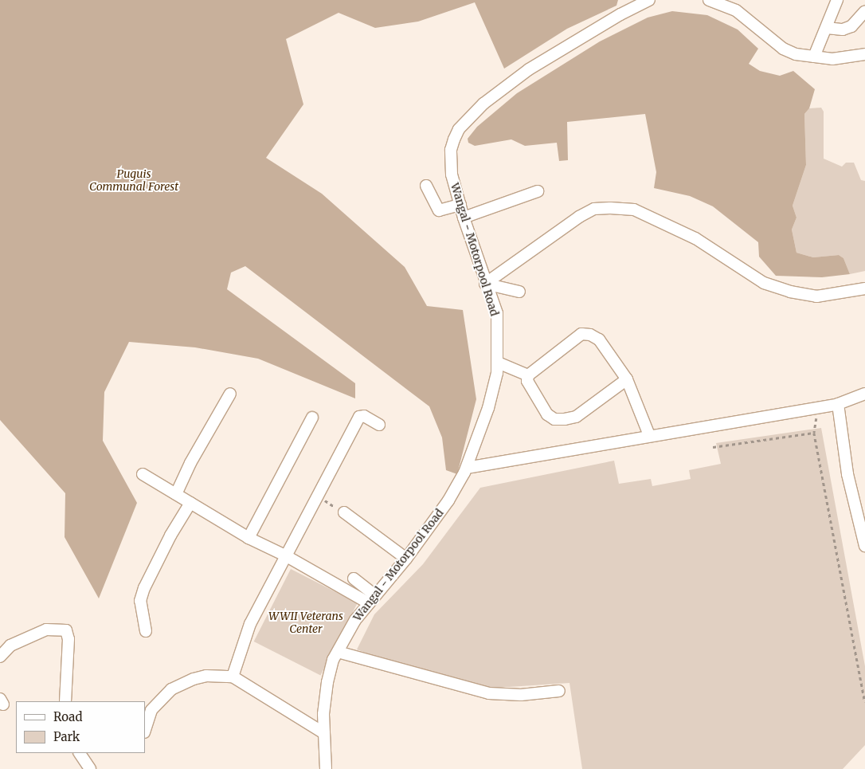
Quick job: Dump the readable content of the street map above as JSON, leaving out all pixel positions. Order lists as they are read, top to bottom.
{
  "streets": {
    "street": ["Wangal - Motorpool Road"]
  },
  "parks": ["Puguis Communal Forest", "WWII Veterans Center"],
  "legend": ["Road", "Park"]
}
